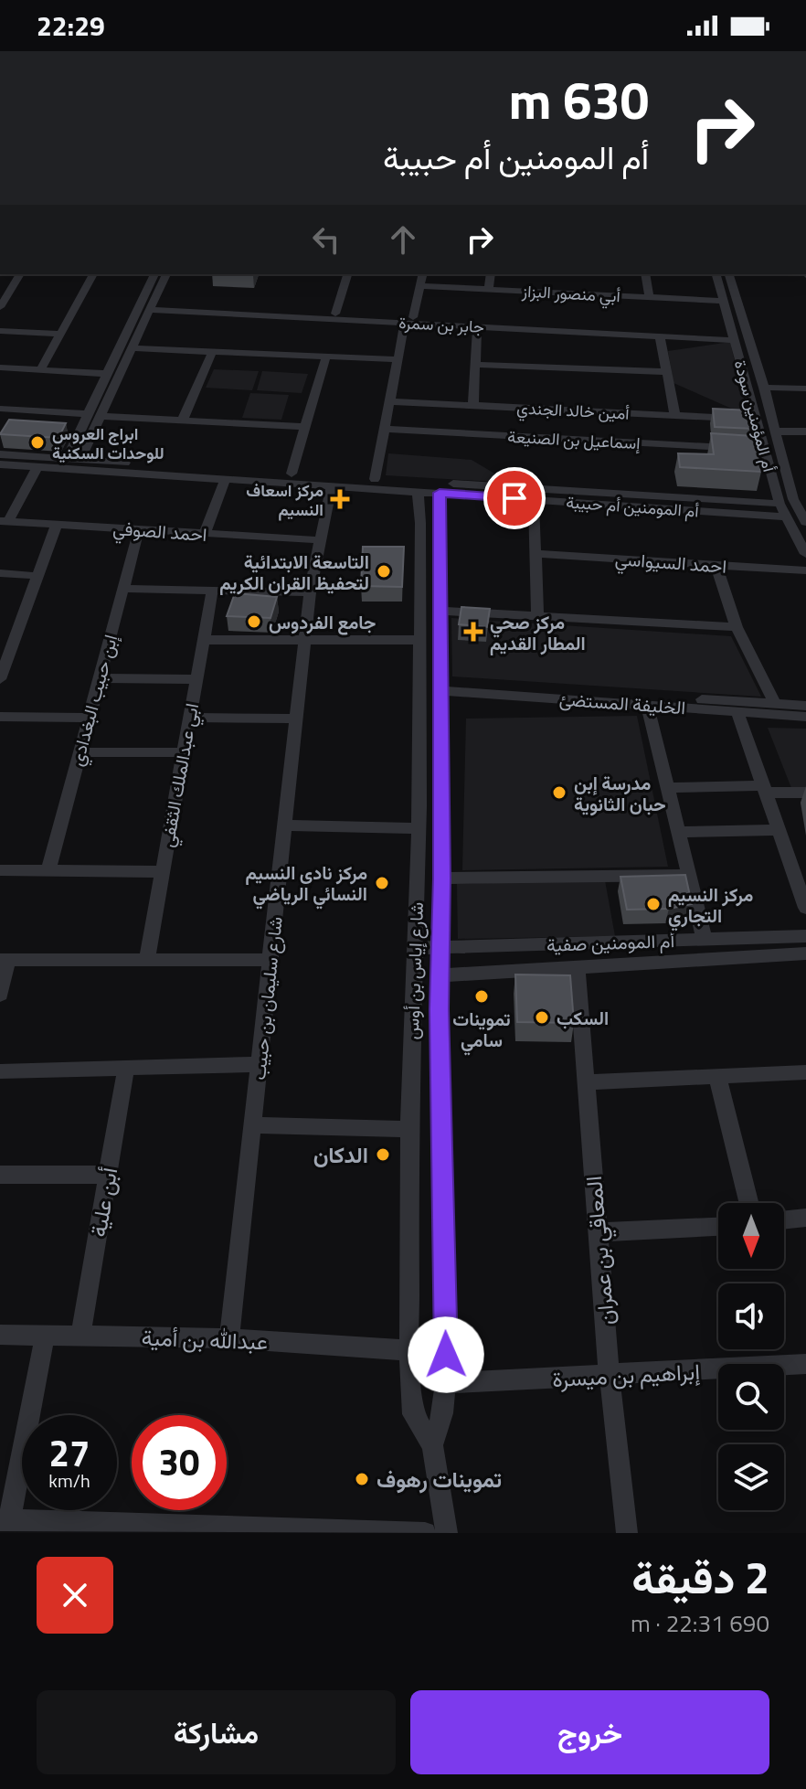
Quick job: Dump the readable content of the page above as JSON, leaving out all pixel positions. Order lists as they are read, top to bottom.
{
  "streets": {
    "street": [
      "أبي منصور البزاز",
      "جابر بن سمرة",
      "أمين خالد الجندي",
      "أم المؤمنين سودة",
      "إسماعيل بن الصنيعة",
      "أم المومنين أم حبيبة",
      "احمد الصوفي",
      "احمد السيواسي",
      "إبن حبيب البغدادي",
      "الخليفة المستضئ",
      "ابي عبدالملك الثقفي",
      "أم المومنين صفية",
      "شارع إياس بن أوس",
      "شارع سليمان بن حبيب",
      "أبن علية",
      "المعاقي بن عمران",
      "عبدالله بن أمية",
      "إبراهيم بن ميسرة"
    ]
  },
  "crossings": [
    ["أبي منصور البزاز", "أم المؤمنين سودة"],
    ["جابر بن سمرة", "أم المؤمنين سودة"],
    ["أمين خالد الجندي", "أم المؤمنين سودة"],
    ["أم المؤمنين سودة", "إسماعيل بن الصنيعة"],
    ["أم المؤمنين سودة", "أم المومنين أم حبيبة"],
    ["أم المومنين أم حبيبة", "شارع إياس بن أوس"],
    ["أم المومنين أم حبيبة", "شارع سليمان بن حبيب"],
    ["احمد الصوفي", "إبن حبيب البغدادي"],
    ["احمد الصوفي", "شارع سليمان بن حبيب"],
    ["الخليفة المستضئ", "شارع إياس بن أوس"],
    ["أم المومنين صفية", "شارع إياس بن أوس"],
    ["أم المومنين صفية", "المعاقي بن عمران"],
    ["شارع إياس بن أوس", "عبدالله بن أمية"],
    ["شارع إياس بن أوس", "إبراهيم بن ميسرة"],
    ["شارع سليمان بن حبيب", "عبدالله بن أمية"],
    ["أبن علية", "عبدالله بن أمية"],
    ["المعاقي بن عمران", "إبراهيم بن ميسرة"]
  ],
  "places": {
    "other": [
      "ابراج العروس للوحدات السكنية",
      "التاسعة الابتدائية لتحفيظ القران الكريم",
      "جامع الفردوس",
      "مدرسة إبن حبان الثانوية",
      "مركز نادي النسيم النسائي الرياضي",
      "مركز النسيم التجاري",
      "تموينات سامي",
      "السكب",
      "الدكان",
      "تموينات رهوف"
    ],
    "health": ["مركز اسعاف النسيم", "مركز صحي المطار القديم"]
  },
  "north": "bottom",
  "page": {
    "status": "22:29",
    "turn": ["630 m", "أم المومنين أم حبيبة"],
    "speed": "27 km/h",
    "limit": "30",
    "heading": ["2 دقيقة", "690 m · 22:31"],
    "buttons": ["خروج", "مشاركة"]
  }
}
